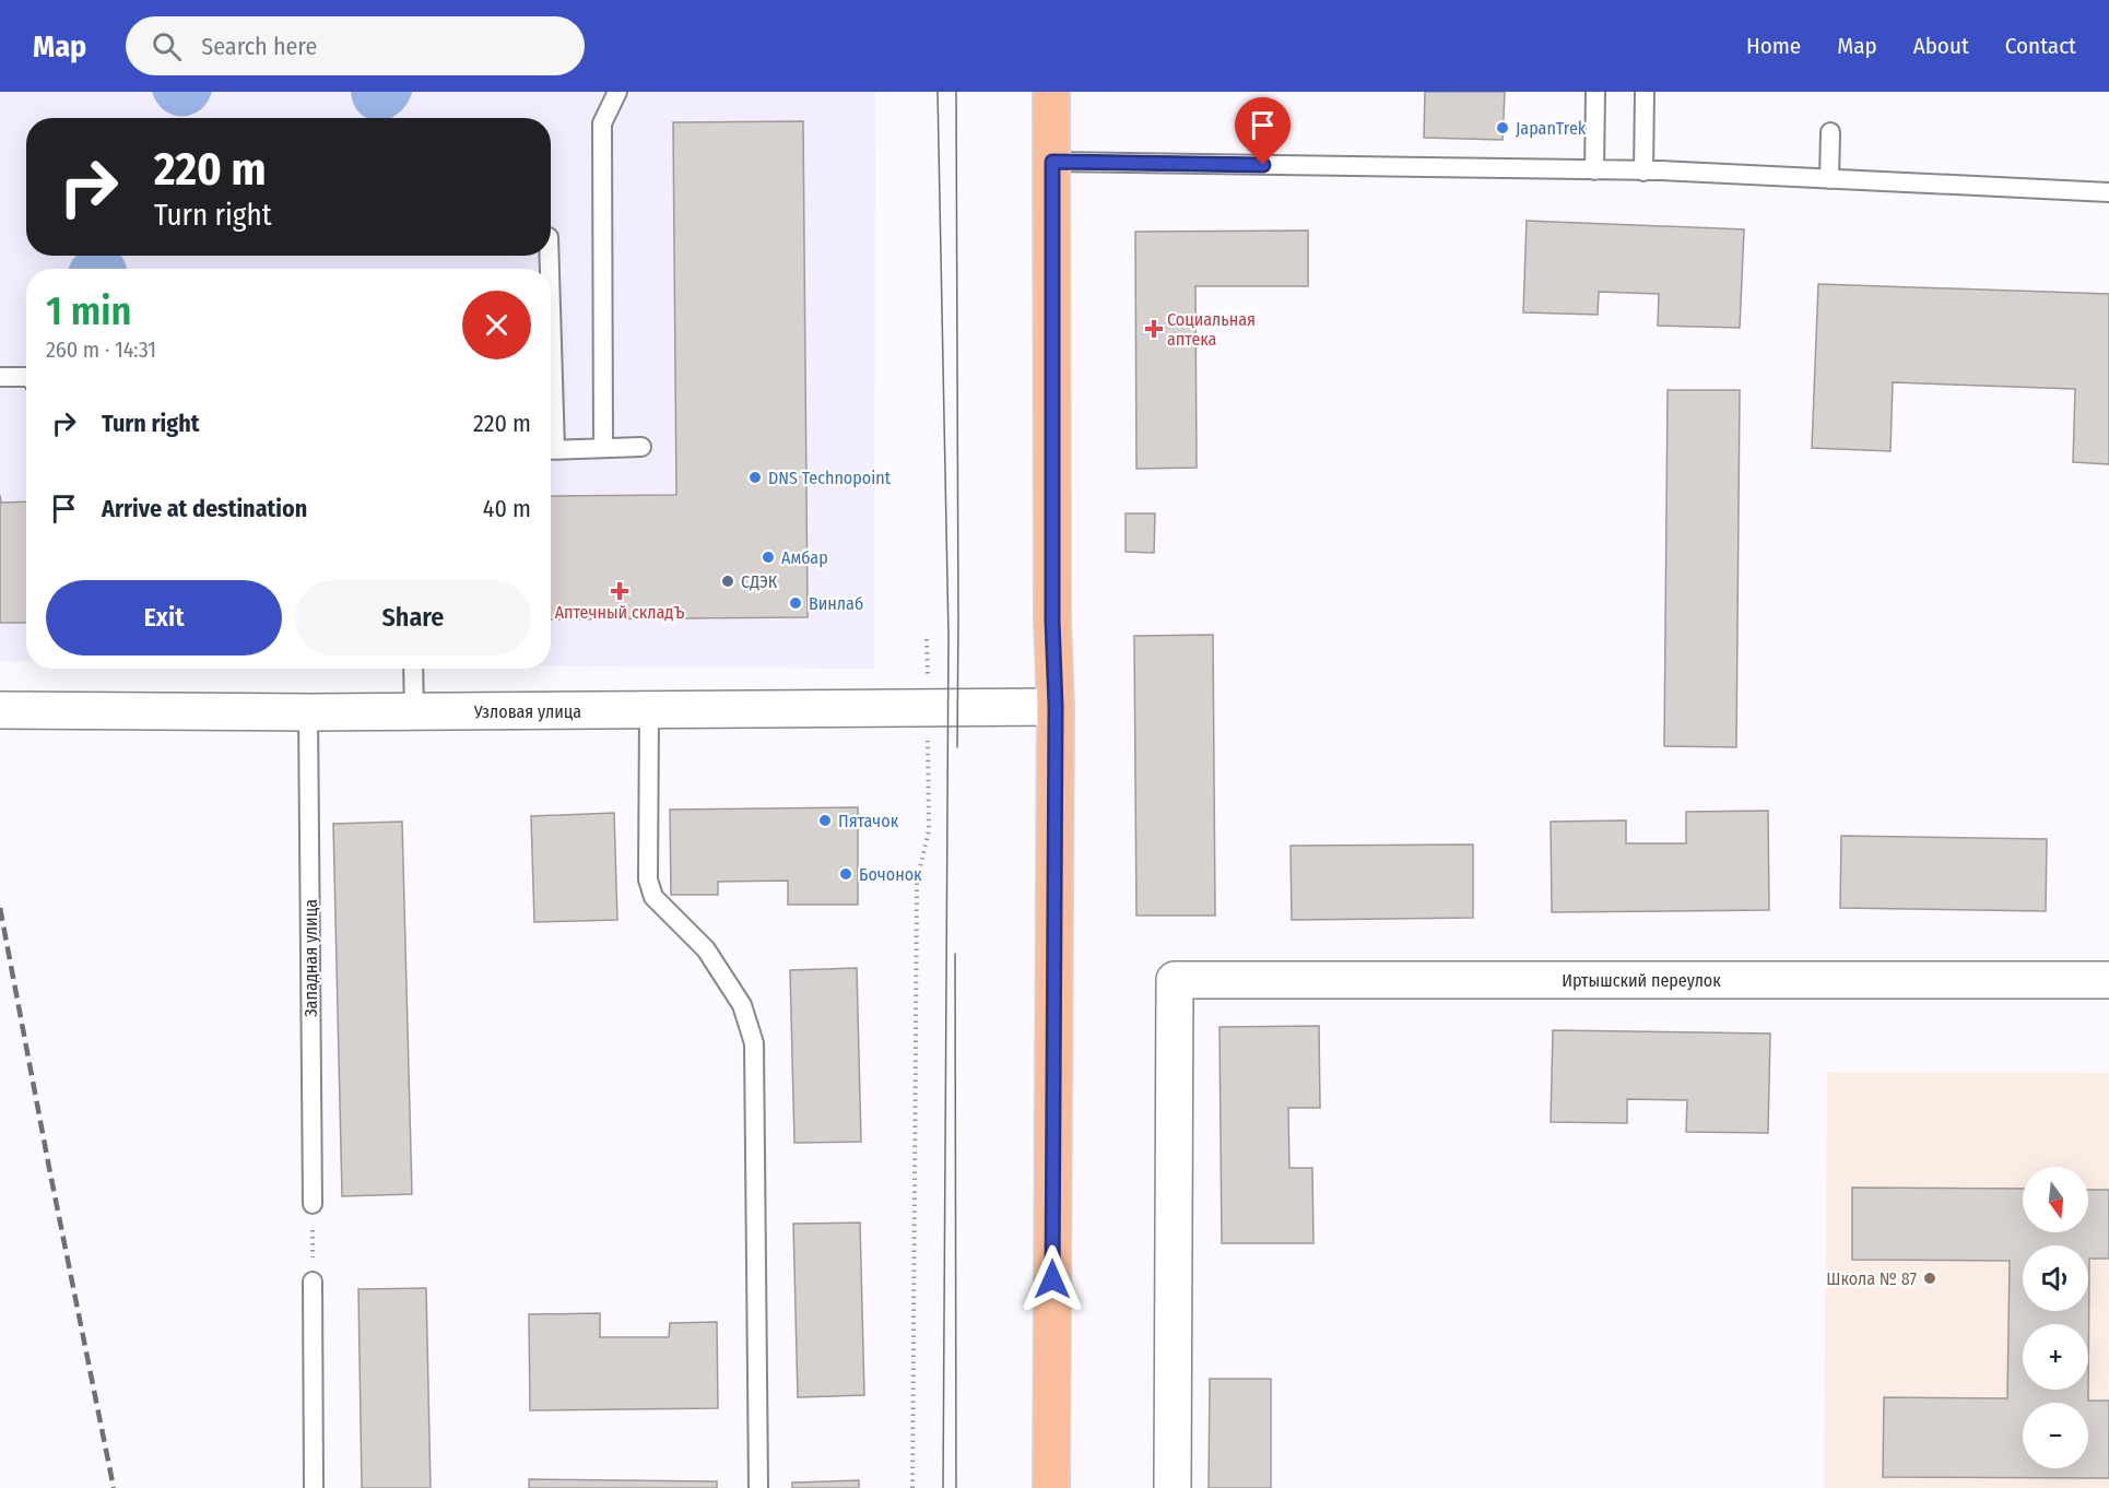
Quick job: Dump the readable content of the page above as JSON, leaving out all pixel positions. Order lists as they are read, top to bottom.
{
  "streets": {
    "street": ["Узловая улица", "Иртышский переулок"],
    "lane": ["Западная улица"]
  },
  "crossings": [
    ["Узловая улица", "Западная улица"]
  ],
  "places": {
    "other": [
      "JapanTrek",
      "DNS Technopoint",
      "Амбар",
      "СДЭК",
      "Винлаб",
      "Пятачок",
      "Бочонок",
      "Школа № 87"
    ],
    "health": ["Социальная аптека", "Аптечный складЪ"]
  },
  "north": "bottom",
  "page": {
    "header": "Map",
    "search": "Search here",
    "nav": [
      "Home",
      "Map",
      "About",
      "Contact"
    ],
    "turn": ["220 m", "Turn right"],
    "heading": ["1 min", "260 m · 14:31"],
    "list": [
      {
        "name": "Turn right",
        "value": "220 m"
      },
      {
        "name": "Arrive at destination",
        "value": "40 m"
      }
    ],
    "buttons": ["Exit", "Share"],
    "map_buttons": ["+", "−"]
  }
}
